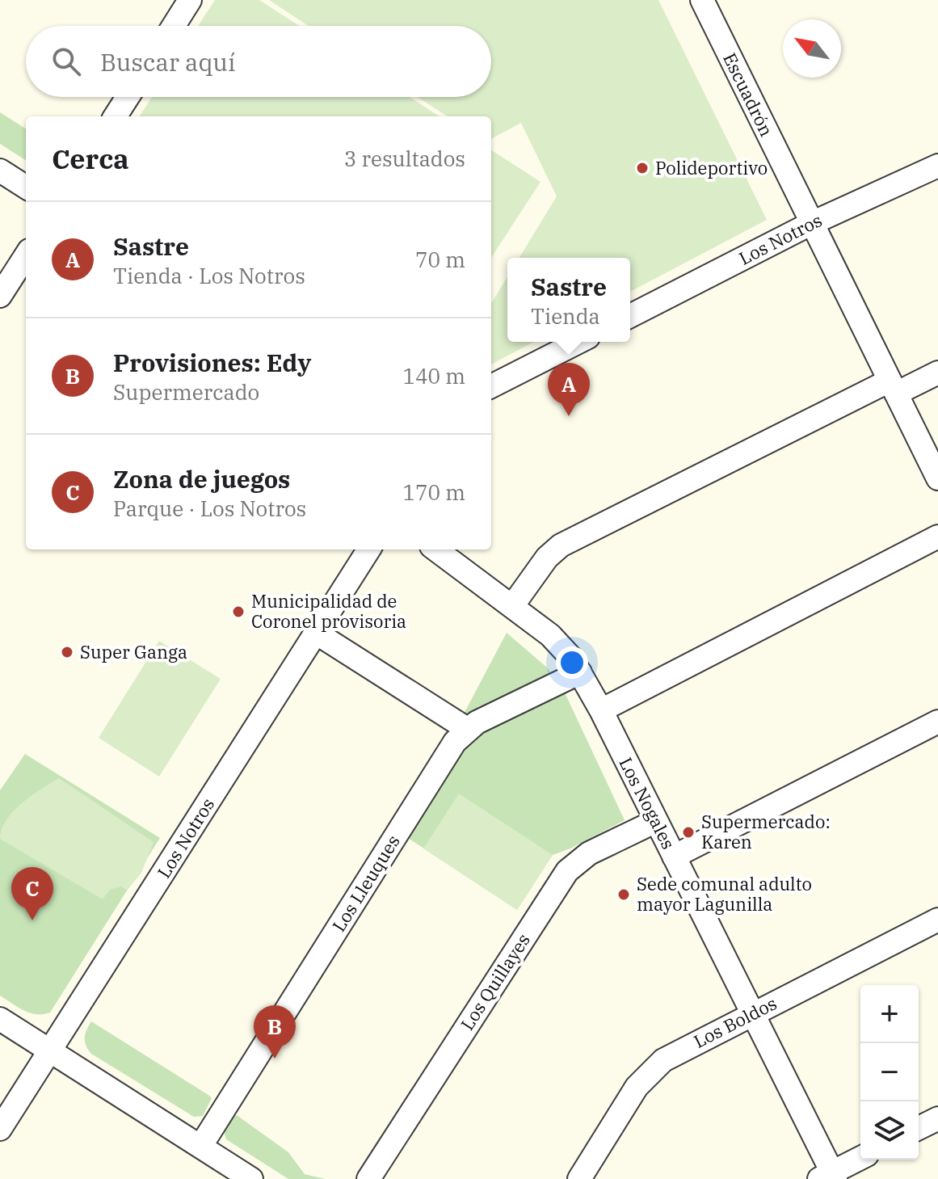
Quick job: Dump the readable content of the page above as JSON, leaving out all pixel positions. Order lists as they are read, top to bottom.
{
  "streets": {
    "street": [
      "Escuadrón",
      "Los Notros",
      "Los Nogales",
      "Los Lleuques",
      "Los Quillayes",
      "Los Boldos"
    ]
  },
  "crossings": [
    ["Escuadrón", "Los Notros"],
    ["Los Nogales", "Los Lleuques"],
    ["Los Nogales", "Los Quillayes"],
    ["Los Nogales", "Los Boldos"]
  ],
  "places": [
    "Polideportivo",
    "Municipalidad de Coronel provisoria",
    "Super Ganga",
    "Supermercado: Karen",
    "Sede comunal adulto mayor Lagunilla"
  ],
  "north": "top left",
  "page": {
    "search": "Buscar aquí",
    "heading": ["Cerca", "3 resultados"],
    "list": [
      {
        "mark": "A",
        "name": "Sastre",
        "note": "Tienda · Los Notros",
        "value": "70 m"
      },
      {
        "mark": "B",
        "name": "Provisiones: Edy",
        "note": "Supermercado",
        "value": "140 m"
      },
      {
        "mark": "C",
        "name": "Zona de juegos",
        "note": "Parque · Los Notros",
        "value": "170 m"
      }
    ],
    "popup": ["Sastre", "Tienda"],
    "pins": ["A", "C", "B"],
    "map_buttons": ["+", "−"]
  }
}
